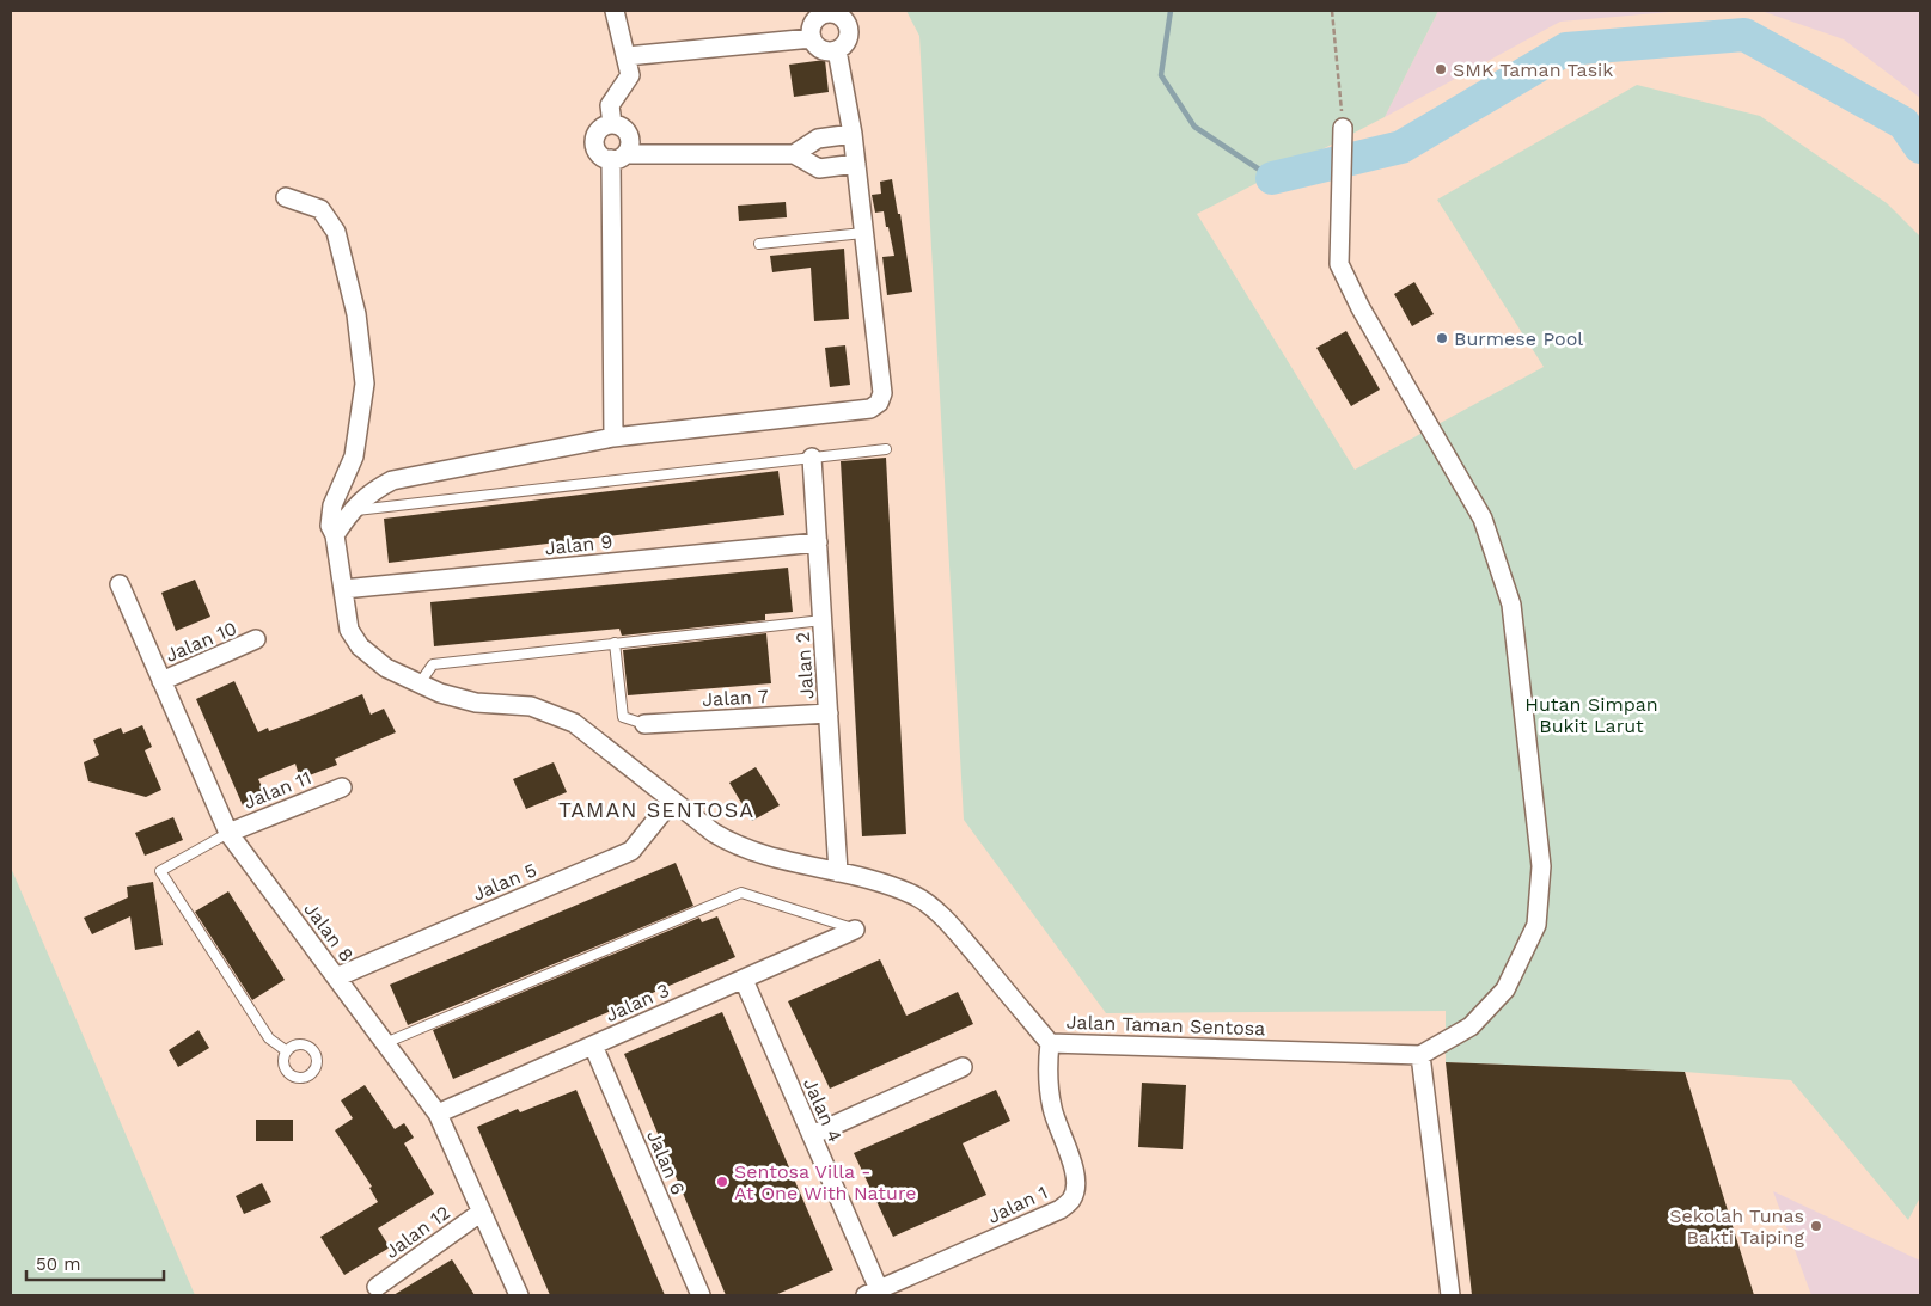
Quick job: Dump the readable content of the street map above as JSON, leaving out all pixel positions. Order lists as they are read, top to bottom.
{
  "streets": {
    "street": [
      "Jalan 9",
      "Jalan 10",
      "Jalan 2",
      "Jalan 7",
      "Jalan 11",
      "Jalan 5",
      "Jalan 8",
      "Jalan 3",
      "Jalan Taman Sentosa",
      "Jalan 4",
      "Jalan 6",
      "Jalan 1",
      "Jalan 12"
    ]
  },
  "crossings": [
    ["Jalan 9", "Jalan 2"],
    ["Jalan 9", "Jalan Taman Sentosa"],
    ["Jalan 10", "Jalan 8"],
    ["Jalan 2", "Jalan 7"],
    ["Jalan 2", "Jalan Taman Sentosa"],
    ["Jalan 11", "Jalan 8"],
    ["Jalan 5", "Jalan 8"],
    ["Jalan 5", "Jalan Taman Sentosa"],
    ["Jalan 8", "Jalan 3"],
    ["Jalan 8", "Jalan 12"],
    ["Jalan 3", "Jalan 4"],
    ["Jalan 3", "Jalan 6"],
    ["Jalan Taman Sentosa", "Jalan 1"],
    ["Jalan 4", "Jalan 1"]
  ],
  "districts": ["TAMAN SENTOSA"],
  "parks": ["Hutan Simpan Bukit Larut"],
  "places": [
    "SMK Taman Tasik",
    "Burmese Pool",
    "Sentosa Villa - At One With Nature",
    "Sekolah Tunas Bakti Taiping"
  ],
  "scale_bar": "50 m"
}
